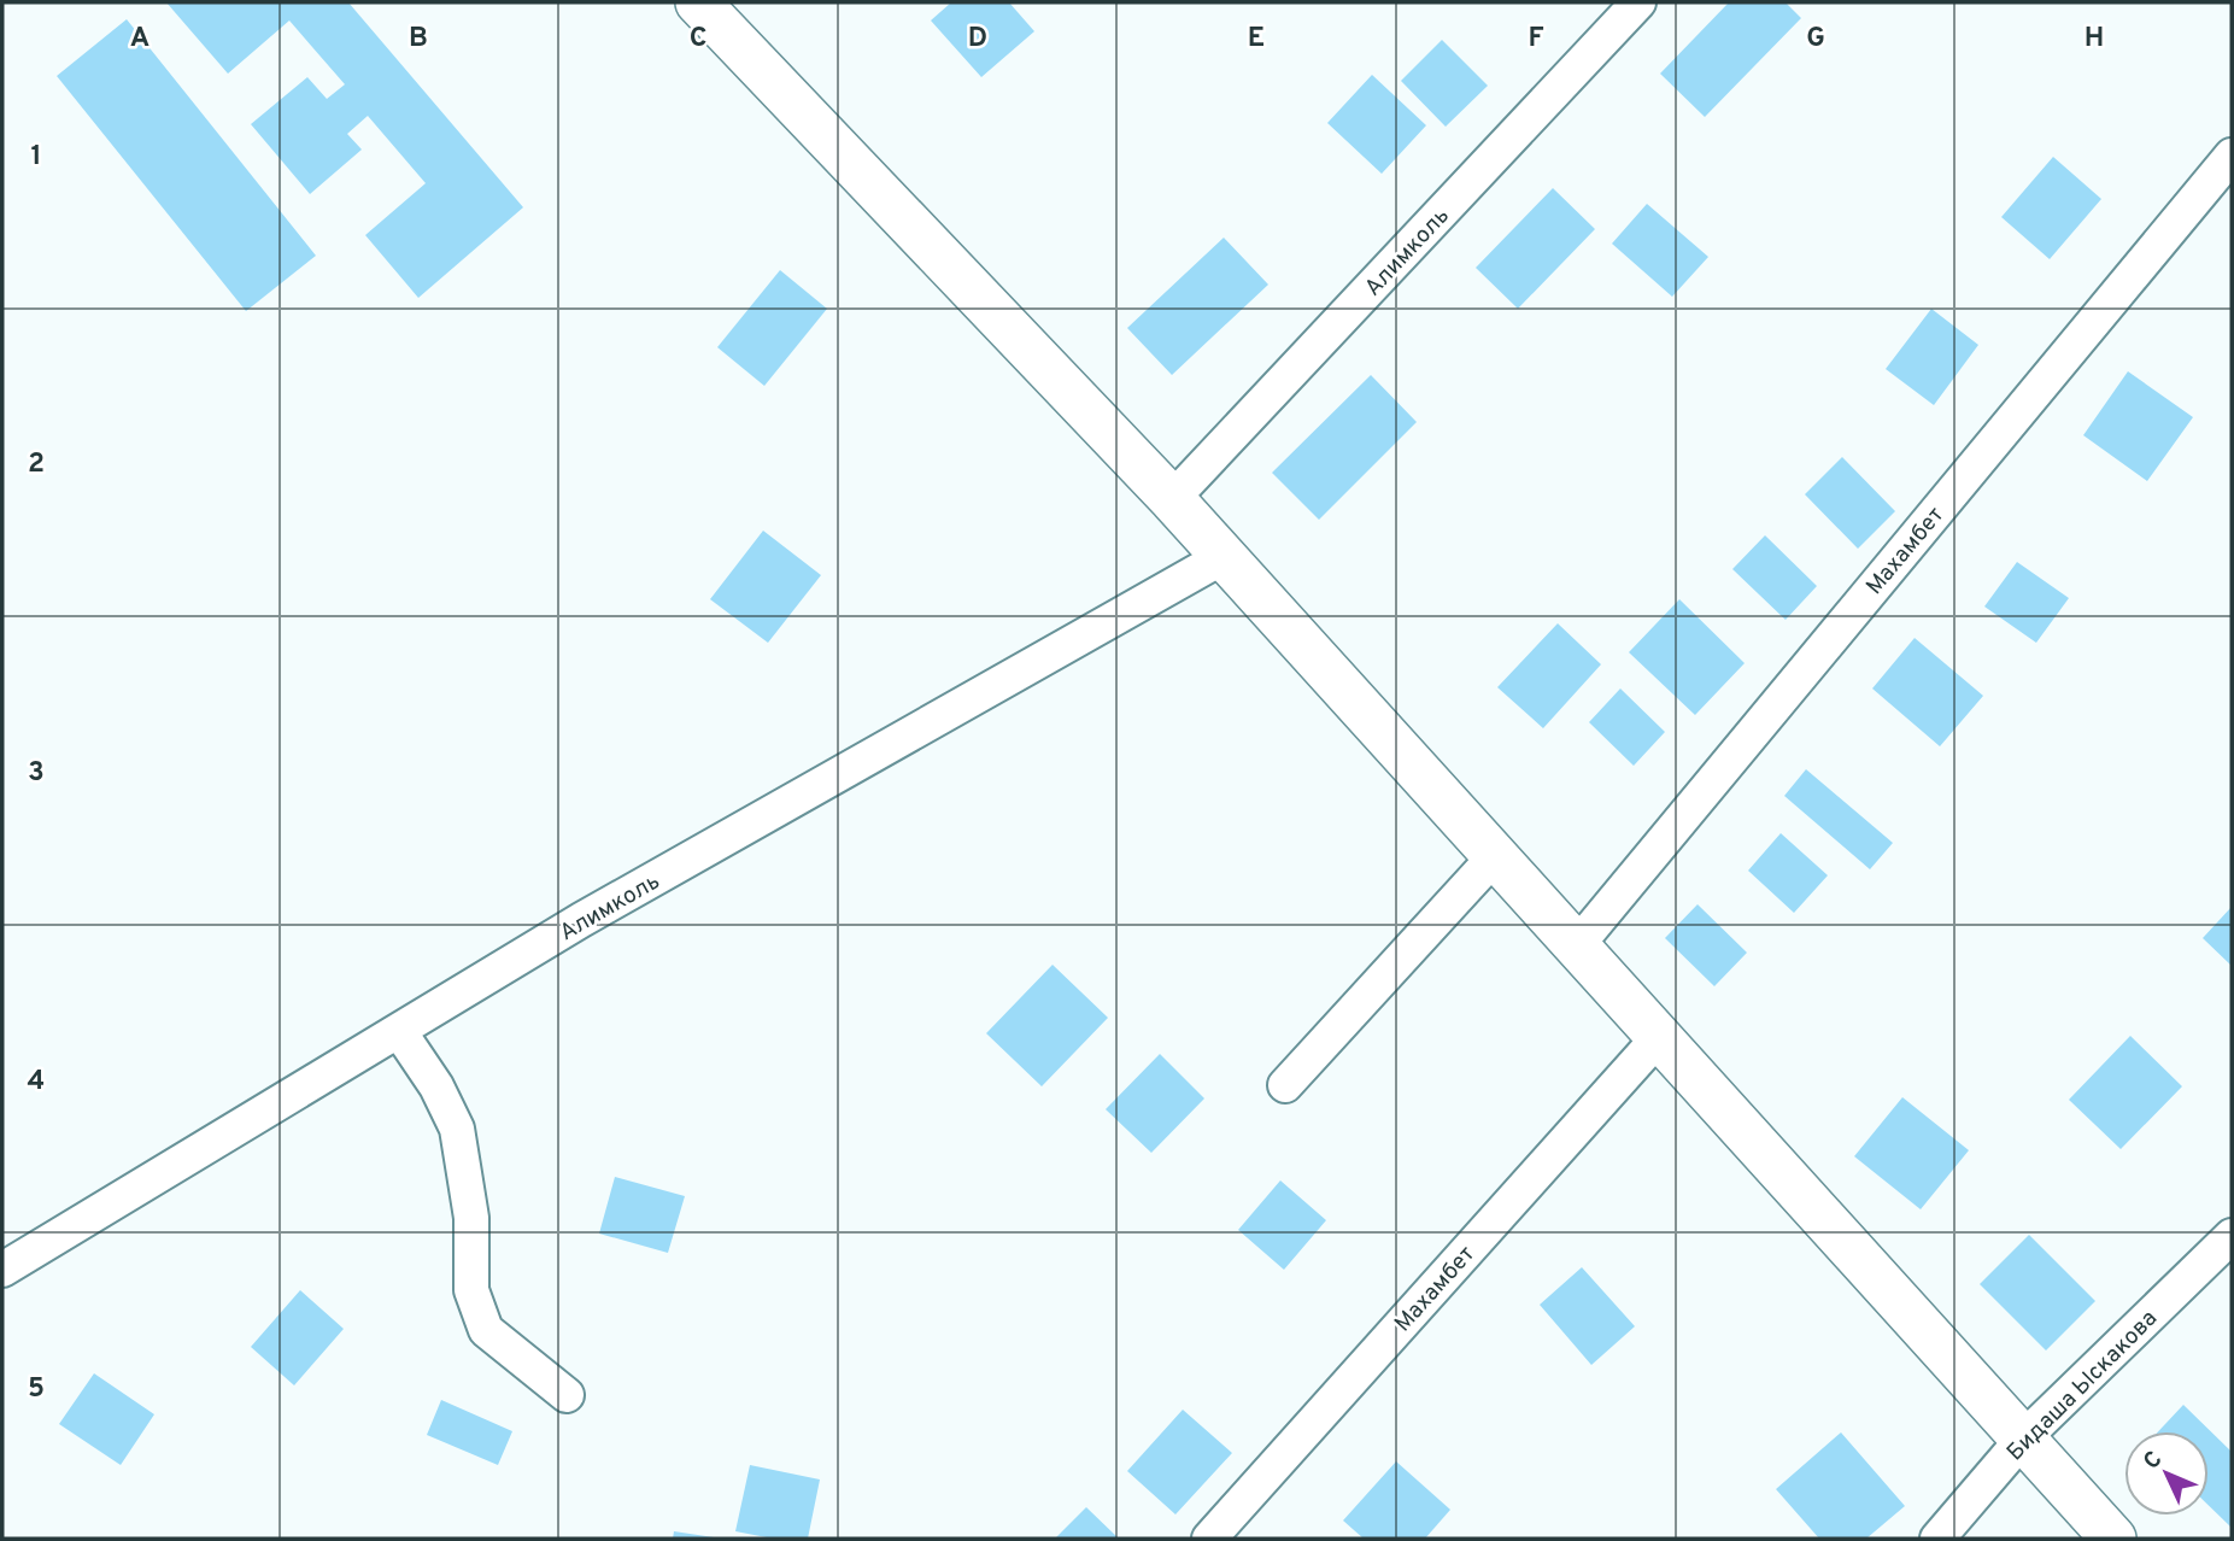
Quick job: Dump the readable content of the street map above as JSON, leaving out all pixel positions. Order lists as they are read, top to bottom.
{
  "streets": {
    "street": ["Алимколь", "Махамбет", "Бидаша Ыскакова"]
  },
  "north": "top left",
  "grid": {
    "columns": [
      "A",
      "B",
      "C",
      "D",
      "E",
      "F",
      "G",
      "H"
    ],
    "rows": [
      "1",
      "2",
      "3",
      "4",
      "5"
    ]
  }
}
